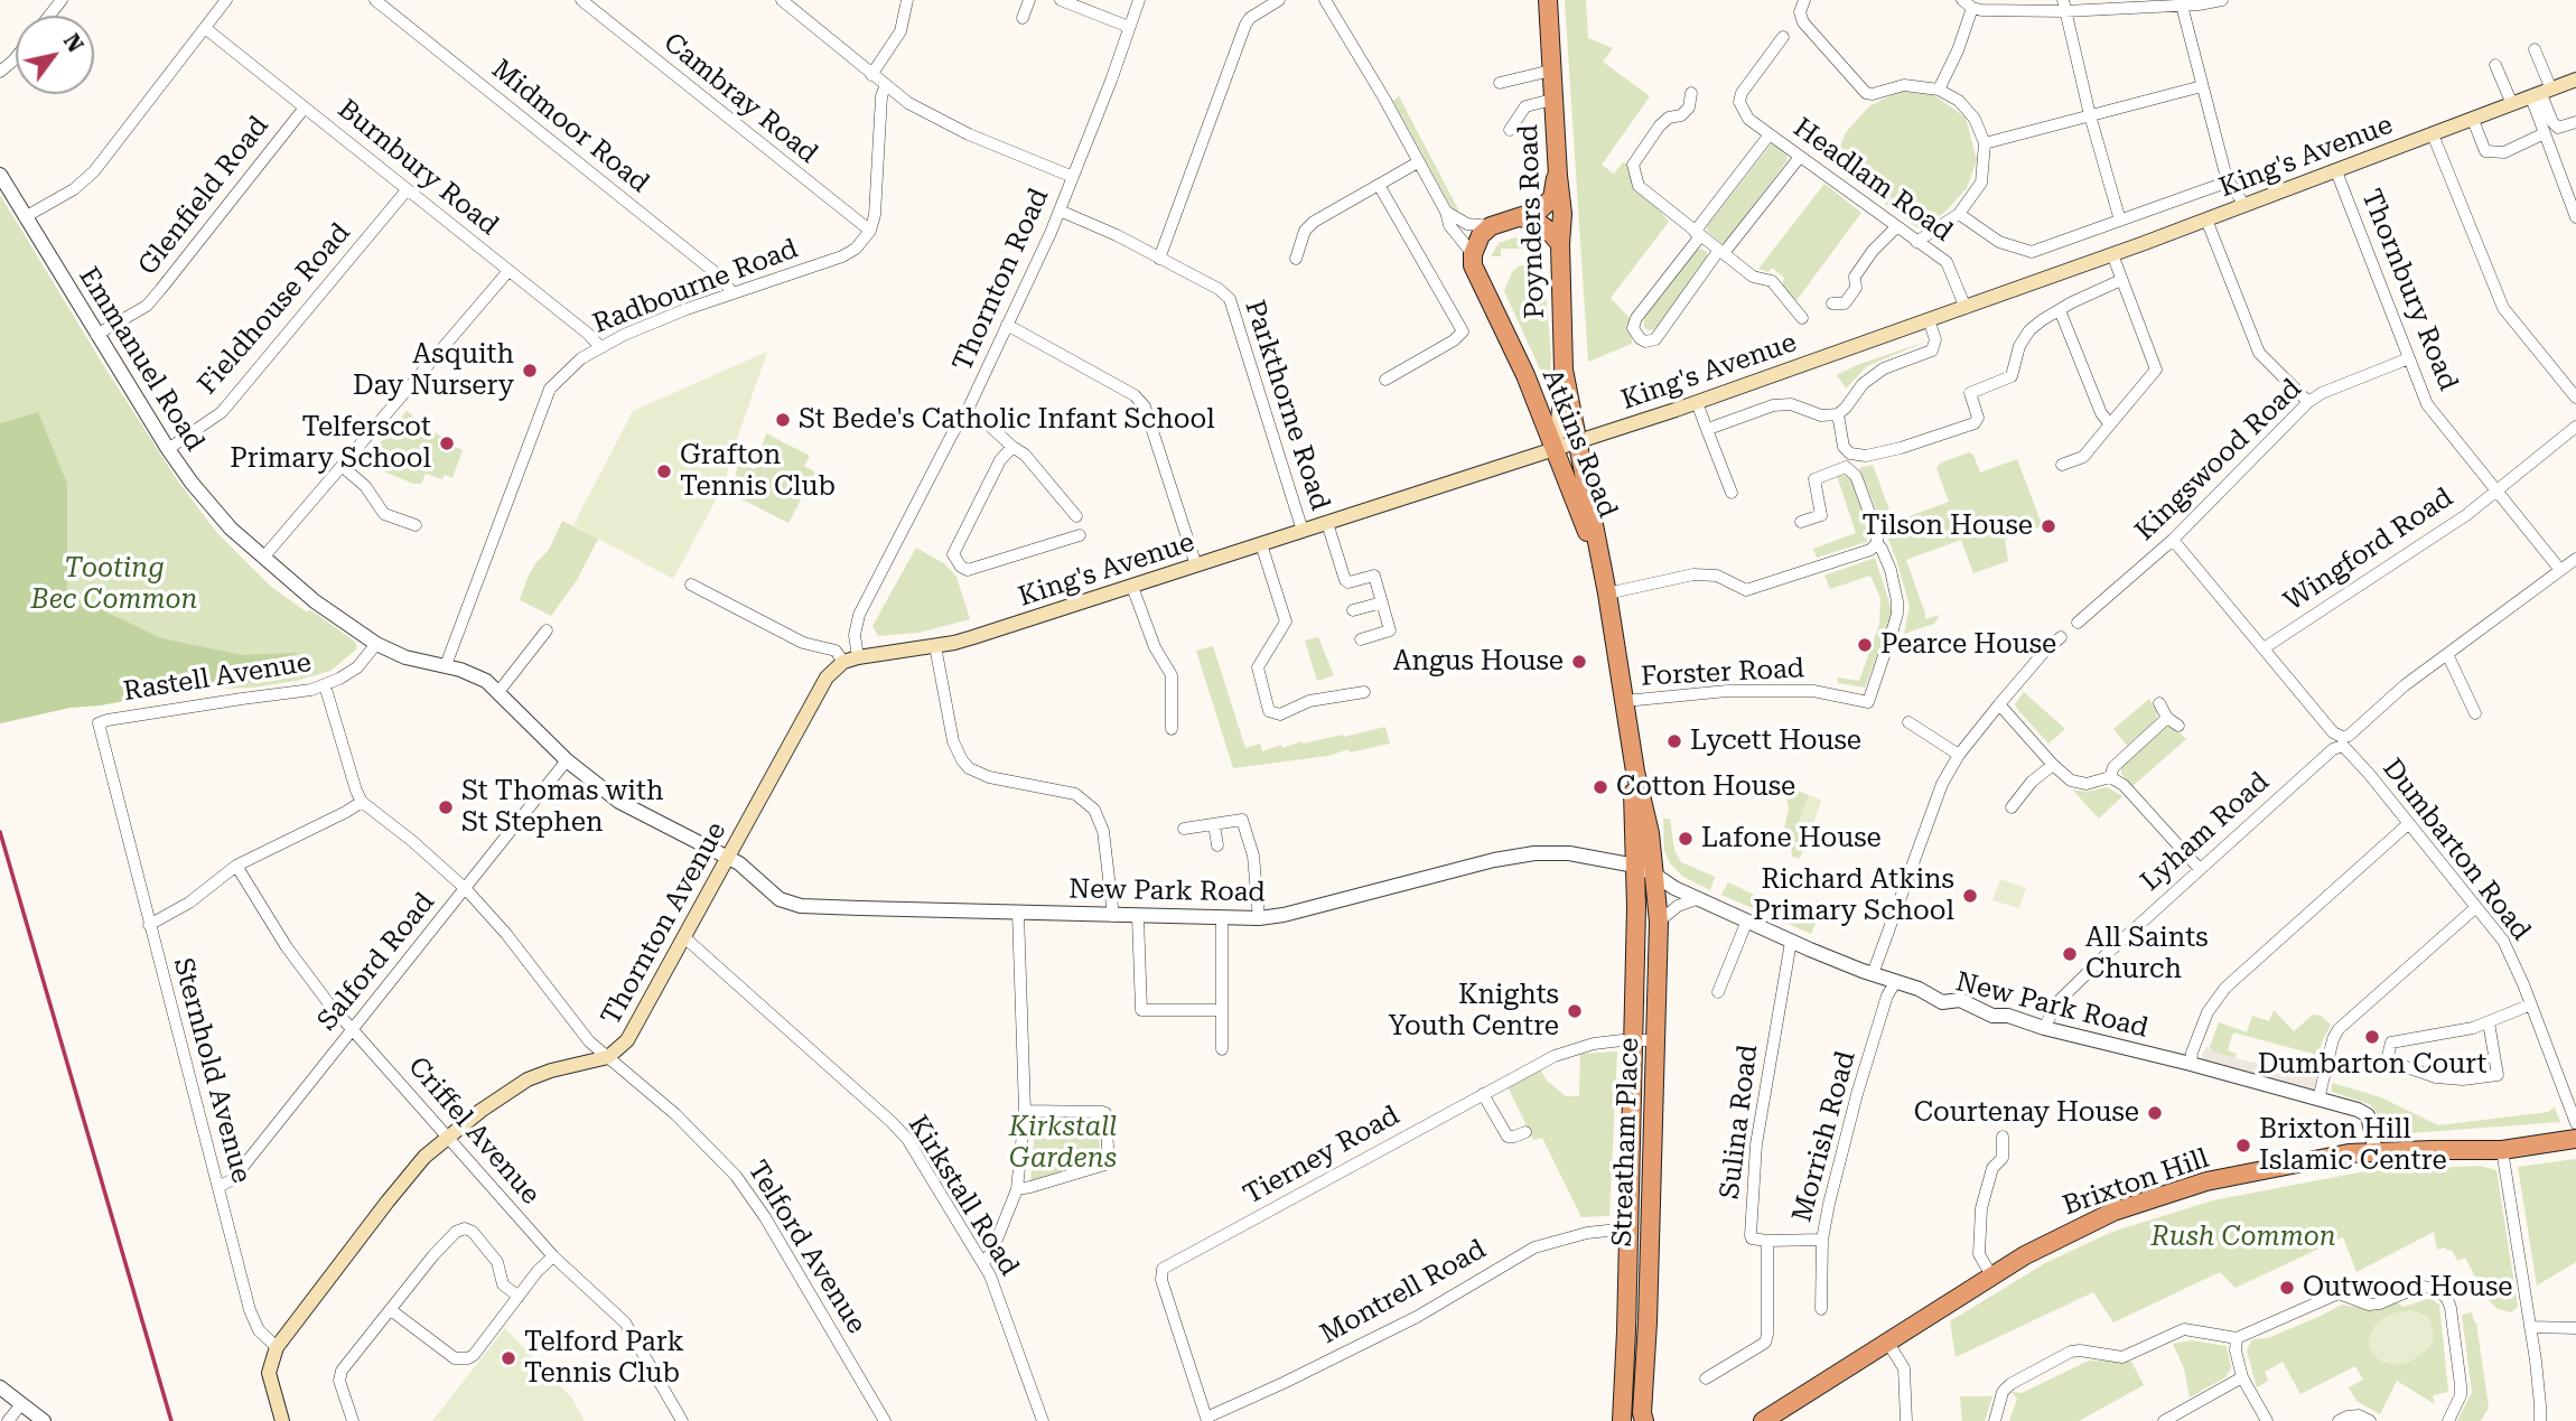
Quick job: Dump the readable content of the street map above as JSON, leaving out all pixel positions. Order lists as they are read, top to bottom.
{
  "streets": {
    "highway": [
      "Poynders Road",
      "Atkins Road",
      "Streatham Place",
      "Brixton Hill"
    ],
    "main road": ["King's Avenue", "Thornton Avenue"],
    "street": [
      "Cambray Road",
      "Midmoor Road",
      "Burnbury Road",
      "Headlam Road",
      "Glenfield Road",
      "Thornton Road",
      "Radbourne Road",
      "Thornbury Road",
      "Fieldhouse Road",
      "Emmanuel Road",
      "Parkthorne Road",
      "Kingswood Road",
      "Wingford Road",
      "Forster Road",
      "Rastell Avenue",
      "Lyham Road",
      "Dumbarton Road",
      "New Park Road",
      "Salford Road",
      "Sternhold Avenue",
      "Sulina Road",
      "Criffel Avenue",
      "Morrish Road",
      "Tierney Road",
      "Kirkstall Road",
      "Telford Avenue",
      "Montrell Road"
    ]
  },
  "crossings": [
    ["Cambray Road", "Radbourne Road"],
    ["Midmoor Road", "Radbourne Road"],
    ["King's Avenue", "Headlam Road"],
    ["King's Avenue", "Poynders Road"],
    ["King's Avenue", "Thornton Road"],
    ["King's Avenue", "Thornbury Road"],
    ["King's Avenue", "Parkthorne Road"],
    ["King's Avenue", "Atkins Road"],
    ["King's Avenue", "Thornton Avenue"],
    ["Burnbury Road", "Glenfield Road"],
    ["Burnbury Road", "Radbourne Road"],
    ["Burnbury Road", "Fieldhouse Road"],
    ["Glenfield Road", "Emmanuel Road"],
    ["Poynders Road", "Atkins Road"],
    ["Thornton Road", "Parkthorne Road"],
    ["Thornton Road", "Thornton Avenue"],
    ["Radbourne Road", "Emmanuel Road"],
    ["Thornbury Road", "Kingswood Road"],
    ["Thornbury Road", "Wingford Road"],
    ["Thornbury Road", "Lyham Road"],
    ["Fieldhouse Road", "Emmanuel Road"],
    ["Emmanuel Road", "Rastell Avenue"],
    ["Emmanuel Road", "New Park Road"],
    ["Emmanuel Road", "Thornton Avenue"],
    ["Emmanuel Road", "Salford Road"],
    ["Atkins Road", "Forster Road"],
    ["Atkins Road", "New Park Road"],
    ["Atkins Road", "Streatham Place"],
    ["Kingswood Road", "Dumbarton Road"],
    ["Wingford Road", "Dumbarton Road"],
    ["Rastell Avenue", "Sternhold Avenue"],
    ["Lyham Road", "Dumbarton Road"],
    ["Lyham Road", "New Park Road"],
    ["New Park Road", "Thornton Avenue"],
    ["New Park Road", "Sulina Road"],
    ["New Park Road", "Morrish Road"],
    ["New Park Road", "Streatham Place"],
    ["New Park Road", "Brixton Hill"],
    ["Thornton Avenue", "Sternhold Avenue"],
    ["Thornton Avenue", "Criffel Avenue"],
    ["Thornton Avenue", "Kirkstall Road"],
    ["Thornton Avenue", "Telford Avenue"],
    ["Salford Road", "Sternhold Avenue"],
    ["Salford Road", "Criffel Avenue"],
    ["Salford Road", "Telford Avenue"],
    ["Streatham Place", "Tierney Road"],
    ["Streatham Place", "Montrell Road"],
    ["Tierney Road", "Montrell Road"]
  ],
  "parks": ["Tooting Bec Common", "Kirkstall Gardens", "Rush Common"],
  "places": [
    "Asquith Day Nursery",
    "St Bede's Catholic Infant School",
    "Telferscot Primary School",
    "Grafton Tennis Club",
    "Tilson House",
    "Pearce House",
    "Angus House",
    "Lycett House",
    "Cotton House",
    "St Thomas with St Stephen",
    "Lafone House",
    "Richard Atkins Primary School",
    "All Saints Church",
    "Knights Youth Centre",
    "Dumbarton Court",
    "Courtenay House",
    "Brixton Hill Islamic Centre",
    "Outwood House",
    "Telford Park Tennis Club"
  ],
  "north": "top right"
}
